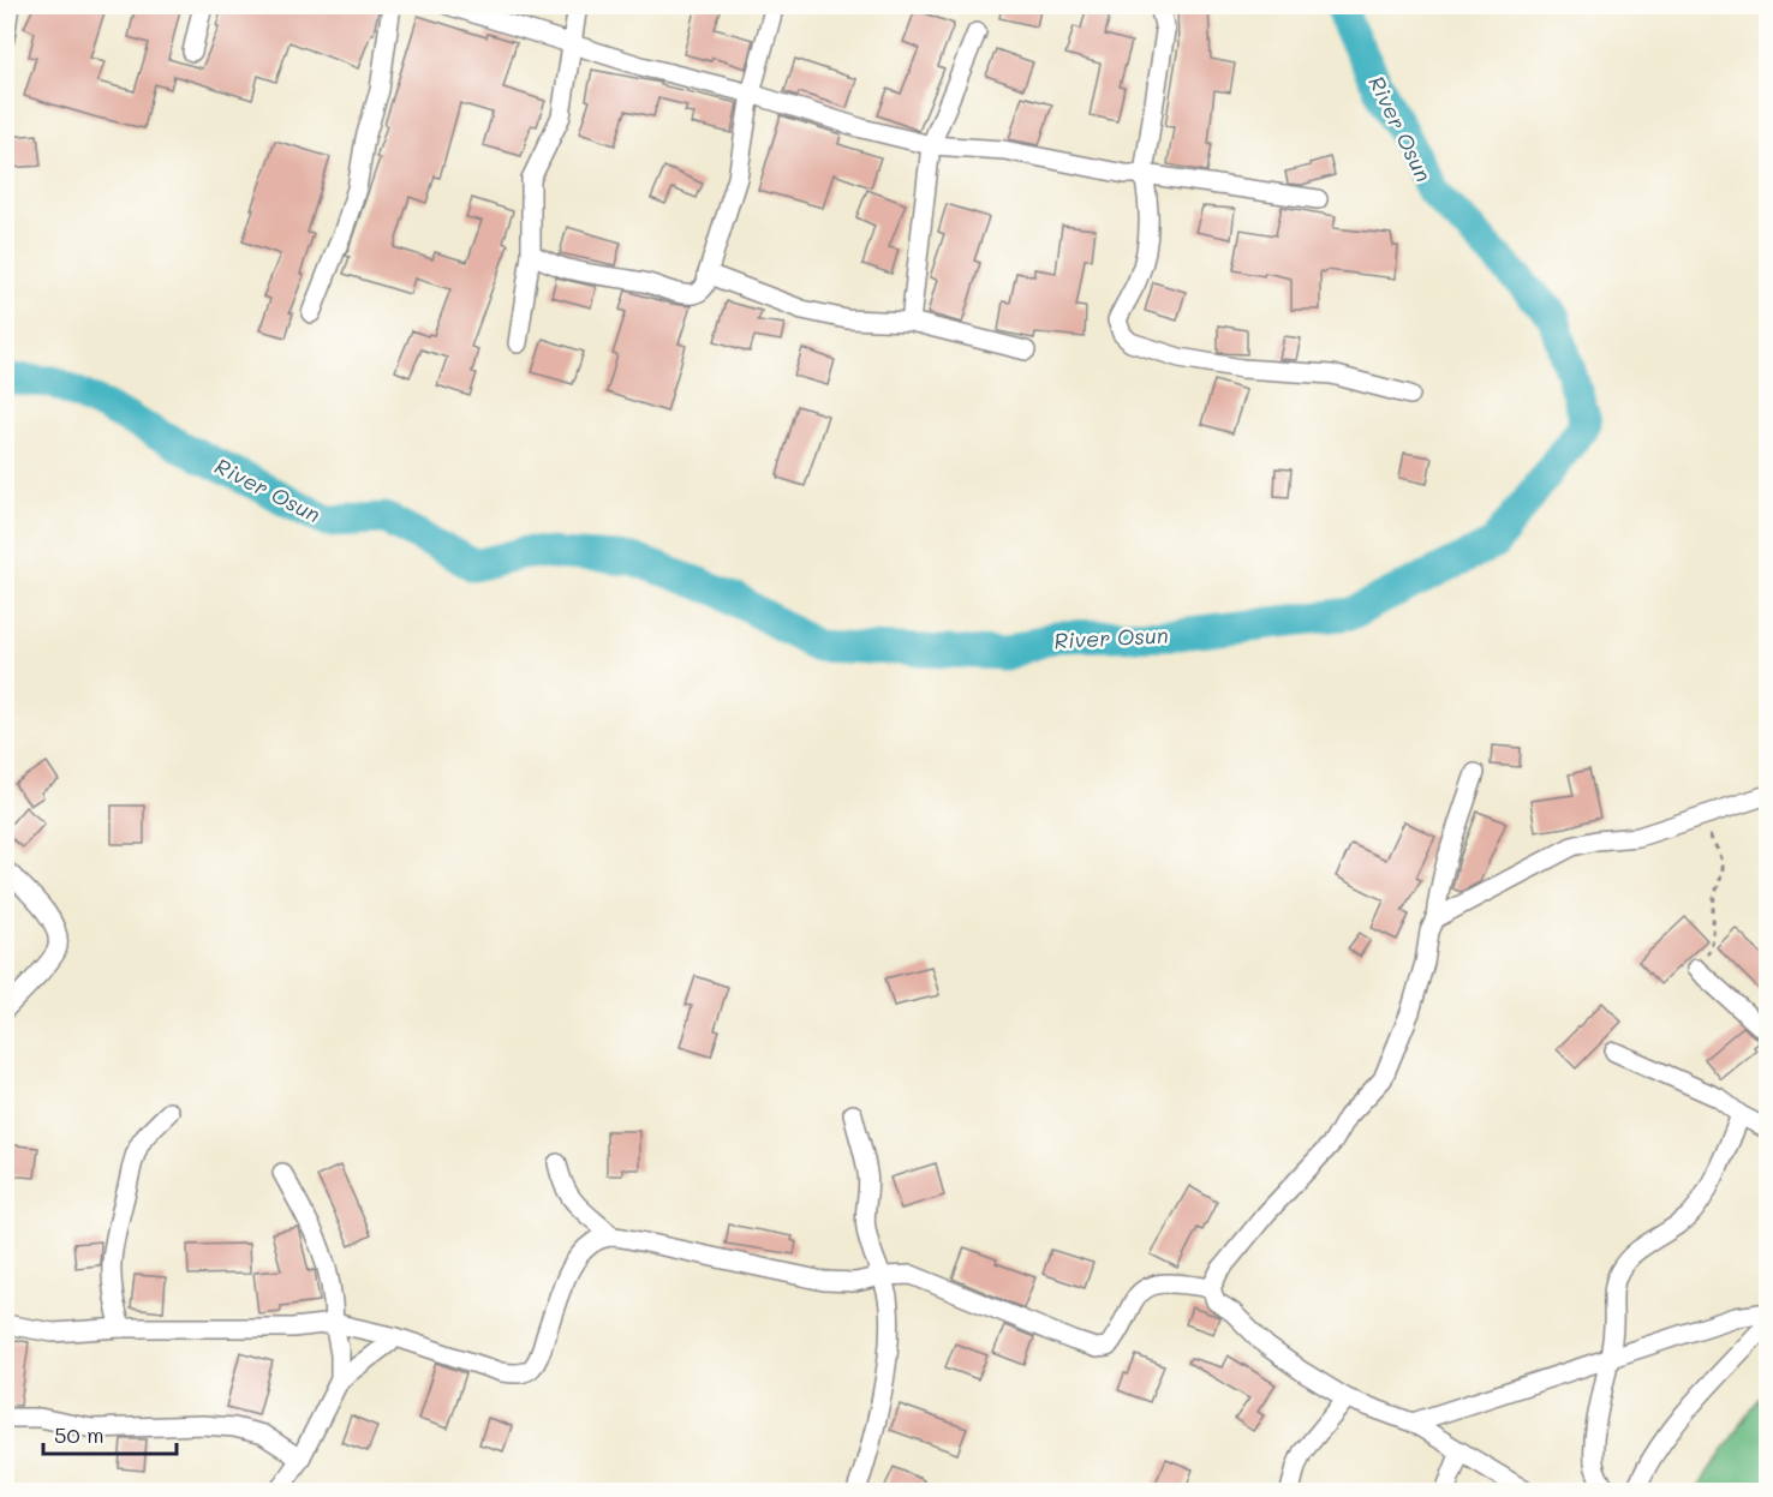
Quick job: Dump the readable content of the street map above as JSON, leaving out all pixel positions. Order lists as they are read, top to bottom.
{
  "water": ["River Osun"],
  "scale_bar": "50 m"
}
